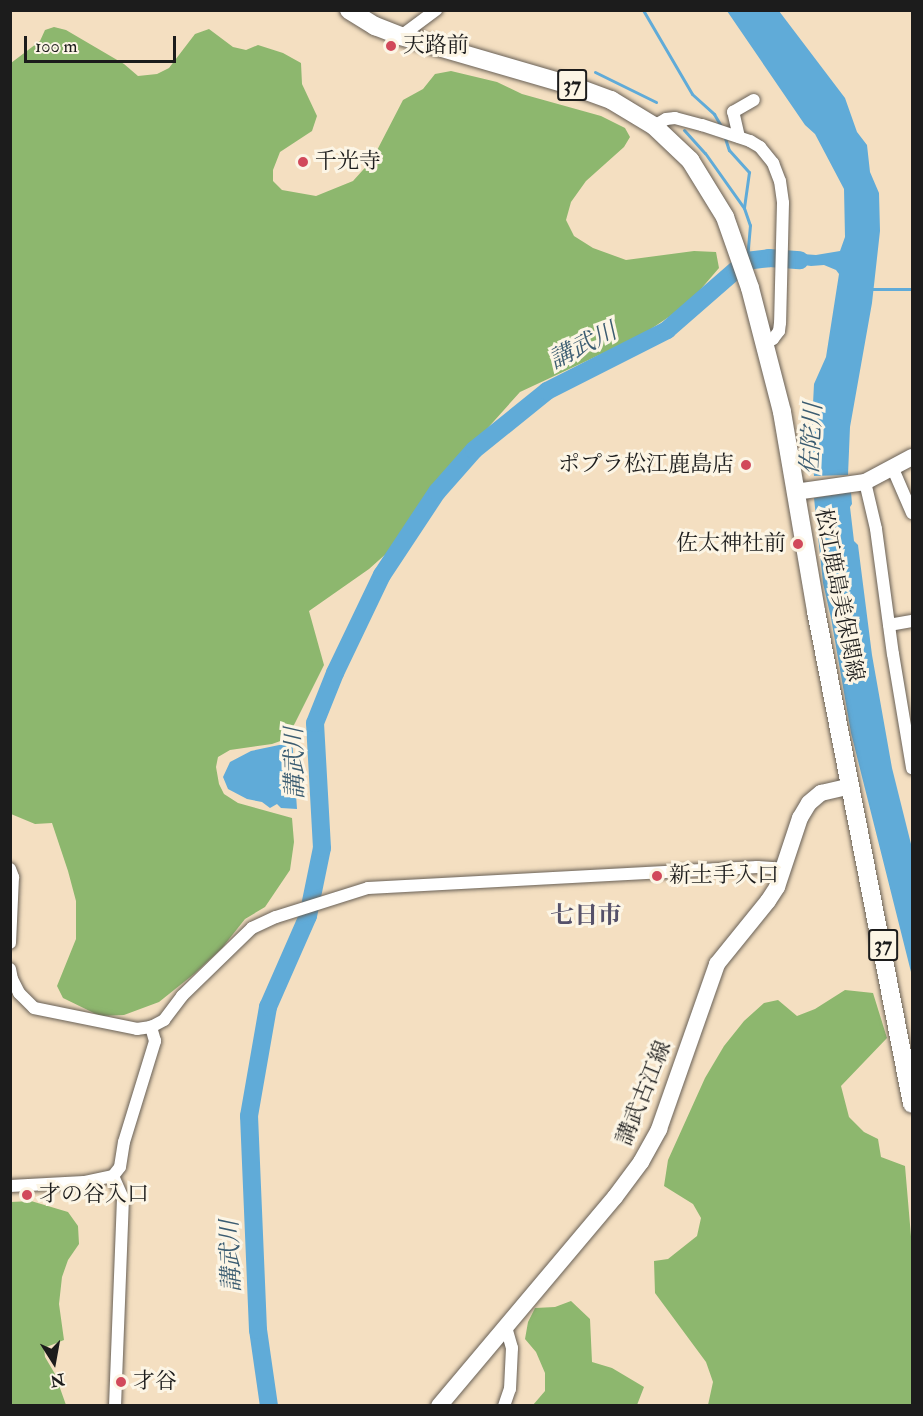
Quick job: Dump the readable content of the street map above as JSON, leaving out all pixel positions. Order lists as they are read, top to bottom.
{
  "streets": {
    "main road": ["37", "松江鹿島美保関線", "講武古江線"]
  },
  "crossings": [
    ["松江鹿島美保関線", "講武古江線"]
  ],
  "districts": ["七日市"],
  "water": ["講武川", "佐陀川"],
  "places": [
    "天路前",
    "千光寺",
    "ポプラ松江鹿島店",
    "佐太神社前",
    "新土手入口",
    "才の谷入口",
    "才谷"
  ],
  "scale_bar": "100 m",
  "north": "bottom"
}
